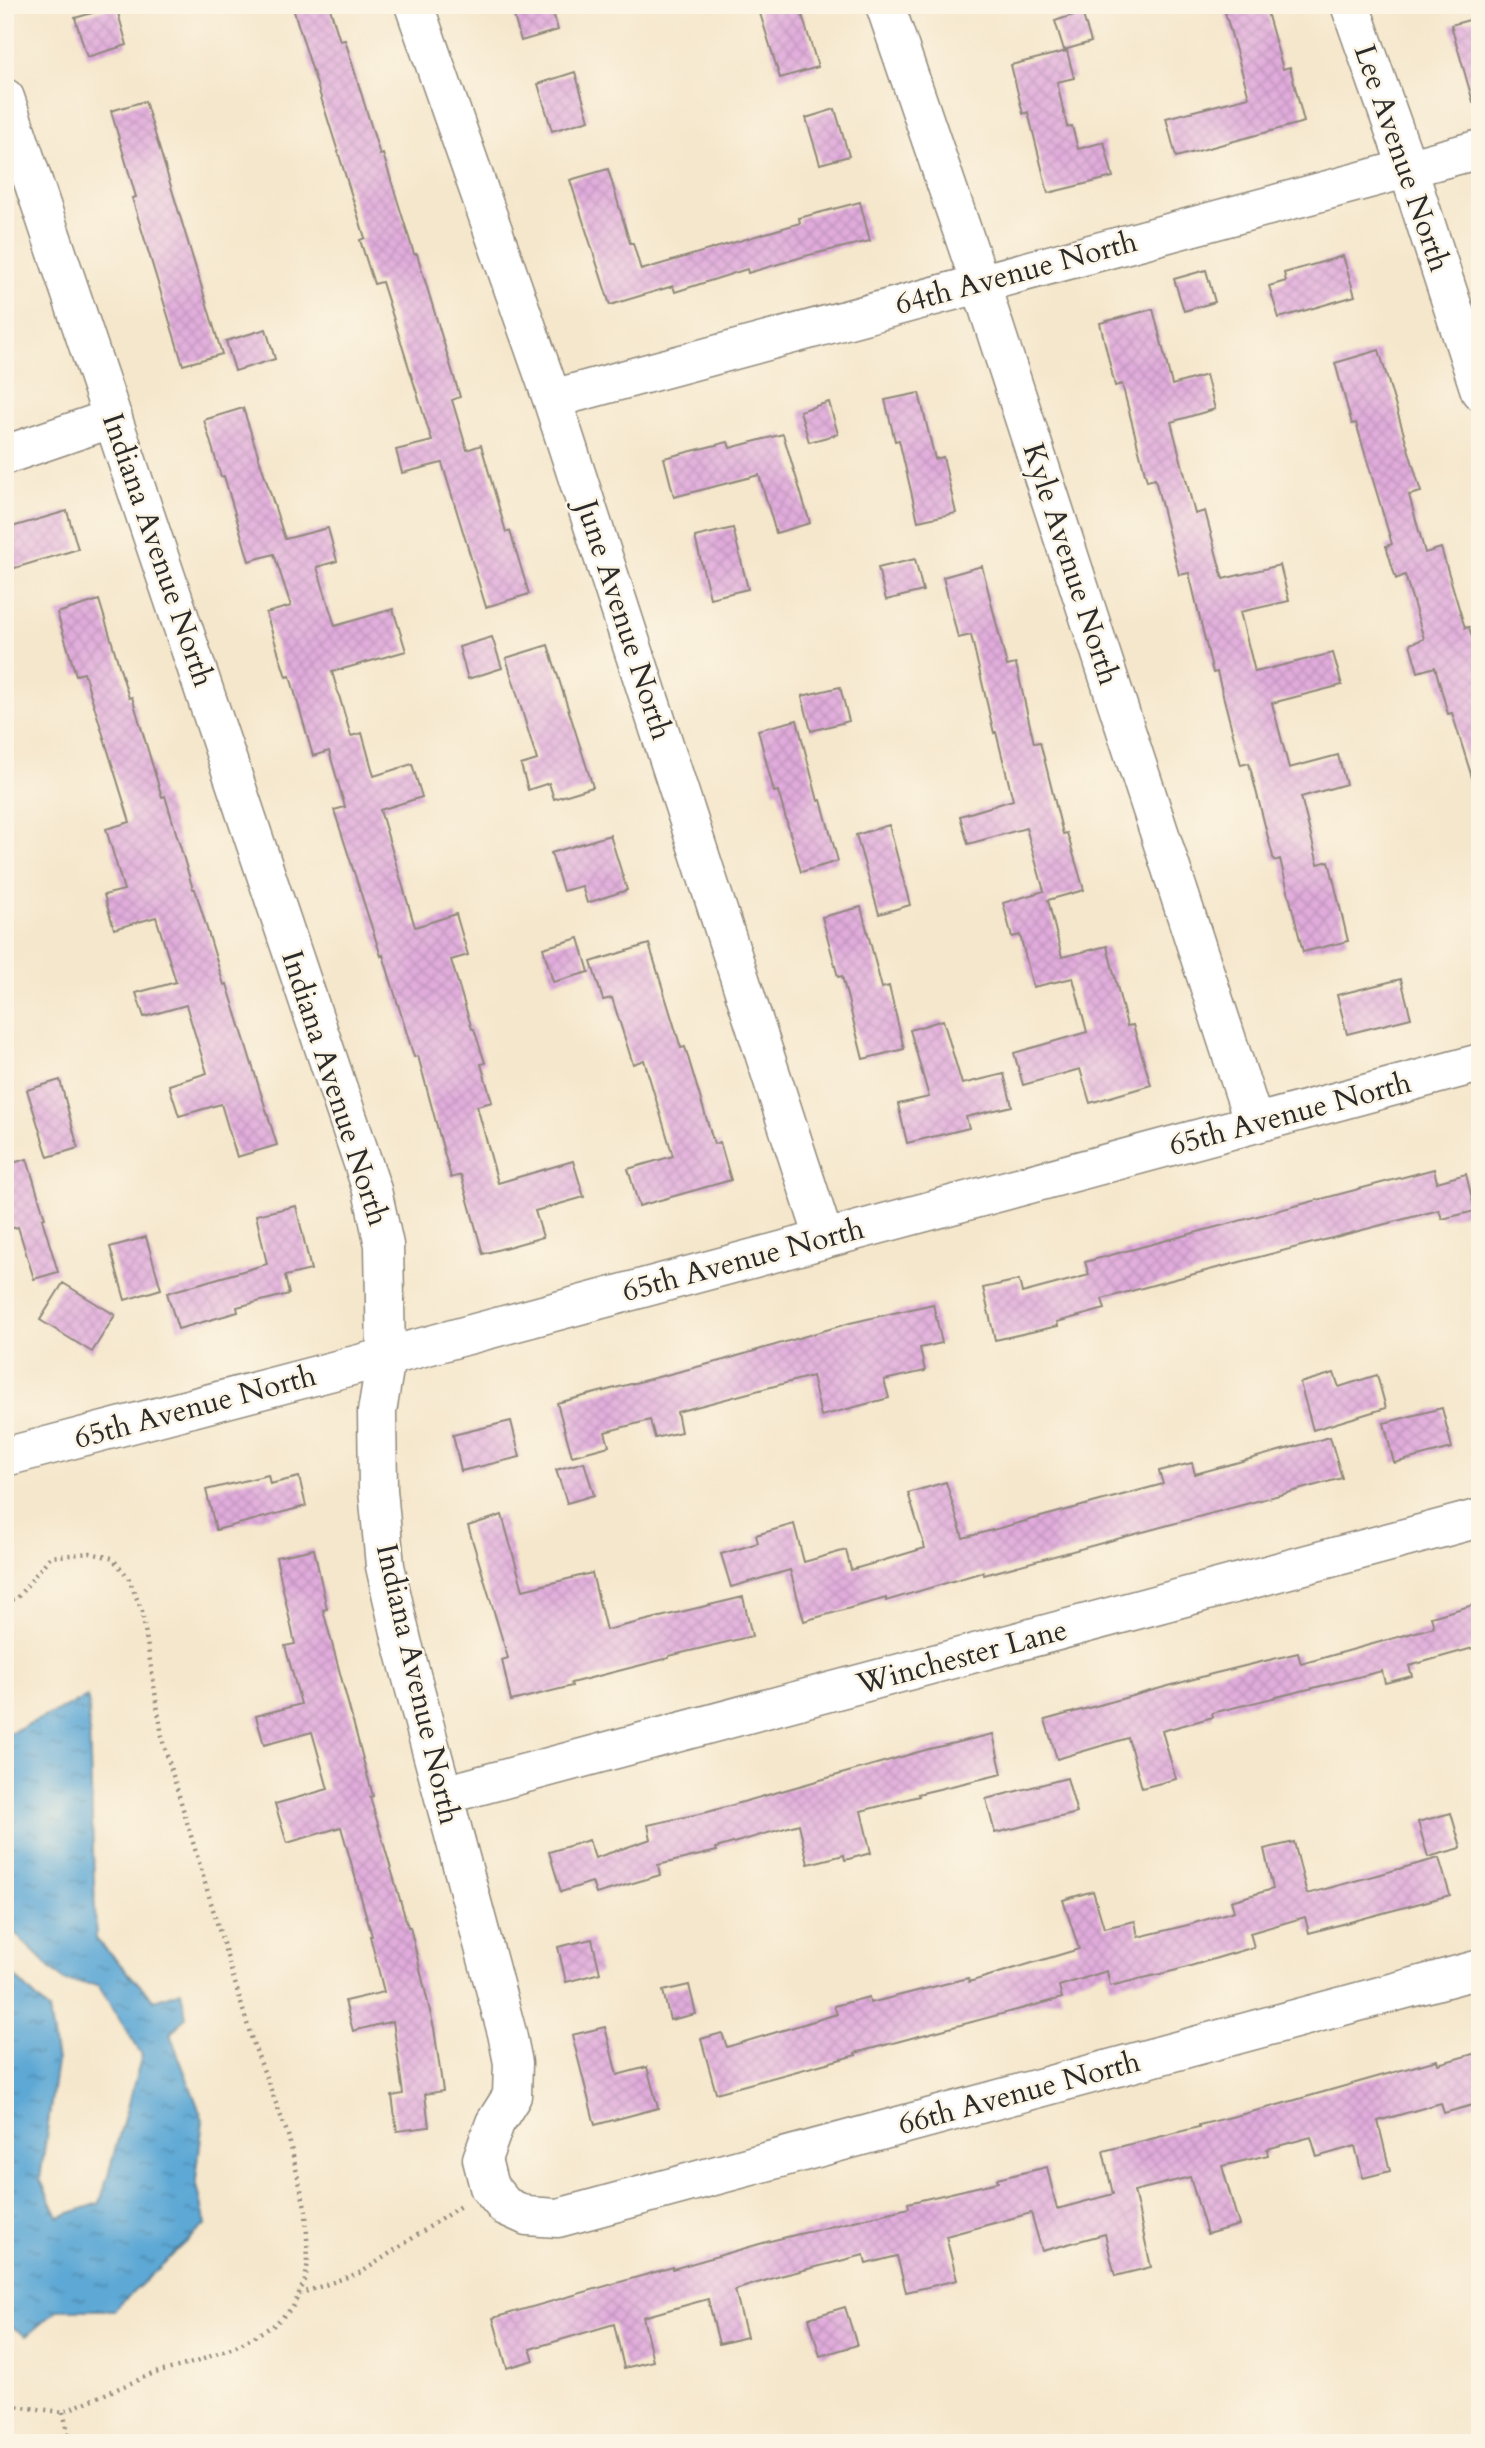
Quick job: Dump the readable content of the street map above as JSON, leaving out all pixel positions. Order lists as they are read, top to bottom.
{
  "streets": {
    "street": [
      "Lee Avenue North",
      "64th Avenue North",
      "Indiana Avenue North",
      "Kyle Avenue North",
      "June Avenue North",
      "65th Avenue North",
      "Winchester Lane",
      "66th Avenue North"
    ]
  },
  "crossings": [
    ["Lee Avenue North", "64th Avenue North"],
    ["64th Avenue North", "Kyle Avenue North"],
    ["64th Avenue North", "June Avenue North"],
    ["Indiana Avenue North", "65th Avenue North"],
    ["Indiana Avenue North", "Winchester Lane"],
    ["Indiana Avenue North", "66th Avenue North"],
    ["Kyle Avenue North", "65th Avenue North"],
    ["June Avenue North", "65th Avenue North"]
  ]
}
